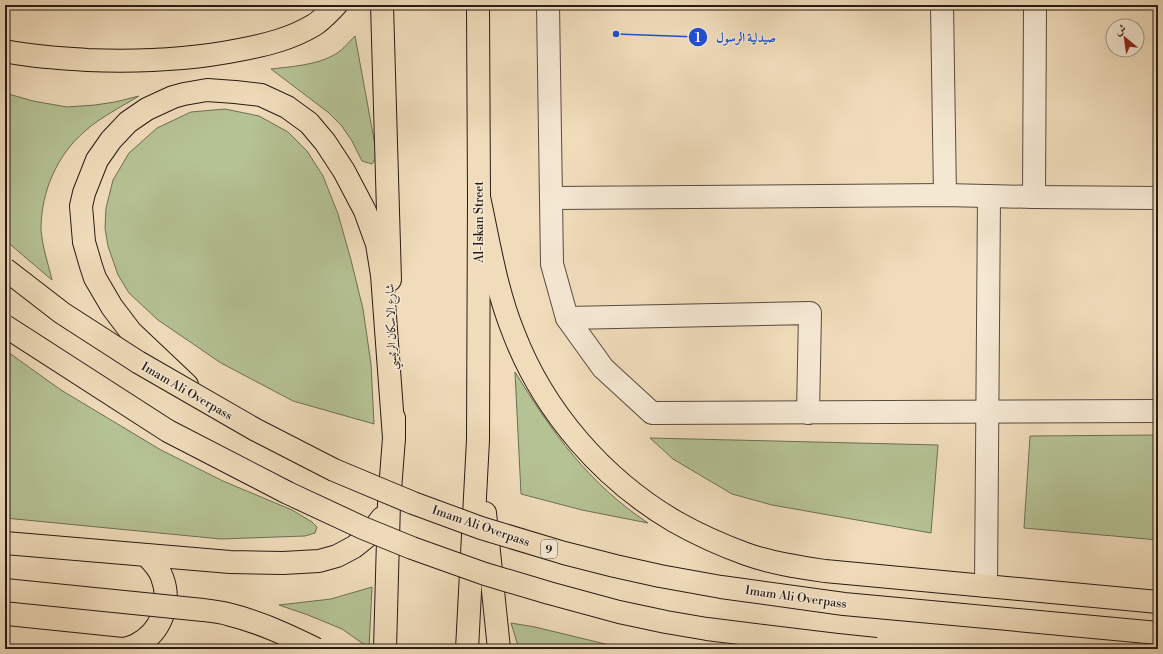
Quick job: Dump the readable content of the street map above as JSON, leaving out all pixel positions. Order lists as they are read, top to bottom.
{
  "streets": {
    "main road": [
      "Al-Iskan Street",
      "شارع الاسكان الرئيسي",
      "Imam Ali Overpass",
      "9"
    ]
  },
  "places": ["صيدلية الرسول"],
  "north": "top left"
}
